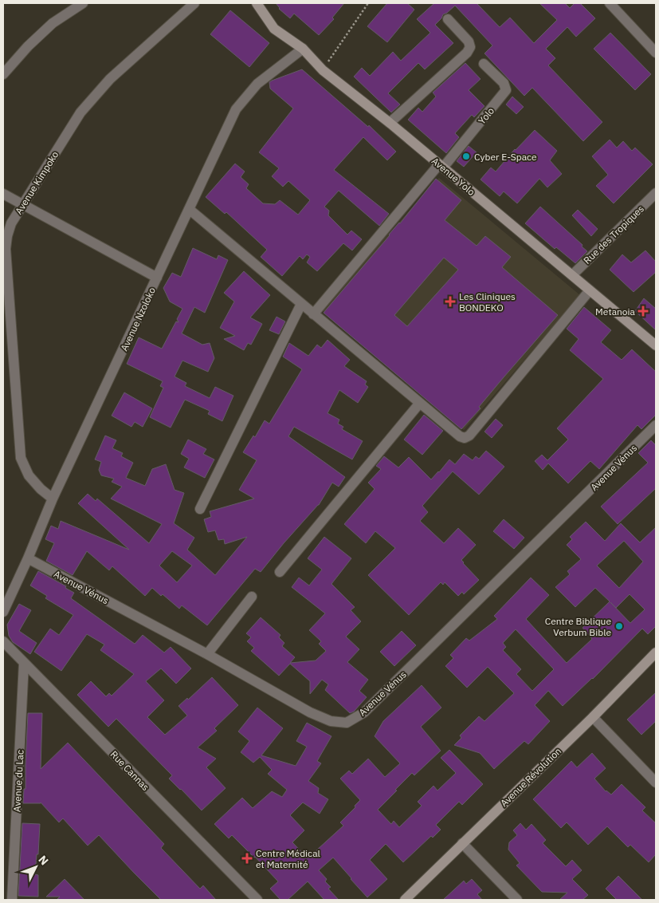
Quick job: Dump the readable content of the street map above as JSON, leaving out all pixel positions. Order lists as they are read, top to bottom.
{
  "streets": {
    "street": [
      "Yolo",
      "Avenue Yolo",
      "Avenue Kimpoko",
      "Rue des Tropiques",
      "Avenue Nzoloko",
      "Avenue Vénus",
      "Rue Cannas",
      "Avenue Révolution",
      "Avenue du Lac"
    ]
  },
  "crossings": [
    ["Yolo", "Avenue Yolo"],
    ["Avenue Yolo", "Rue des Tropiques"],
    ["Avenue Yolo", "Avenue Nzoloko"],
    ["Avenue Kimpoko", "Avenue Nzoloko"],
    ["Avenue Nzoloko", "Avenue Vénus"],
    ["Rue Cannas", "Avenue du Lac"]
  ],
  "places": {
    "other": ["Cyber E-Space", "Centre Biblique Verbum Bible"],
    "health": ["Les Cliniques BONDEKO", "Metanoia", "Centre Médical et Maternité"]
  },
  "north": "top right"
}
